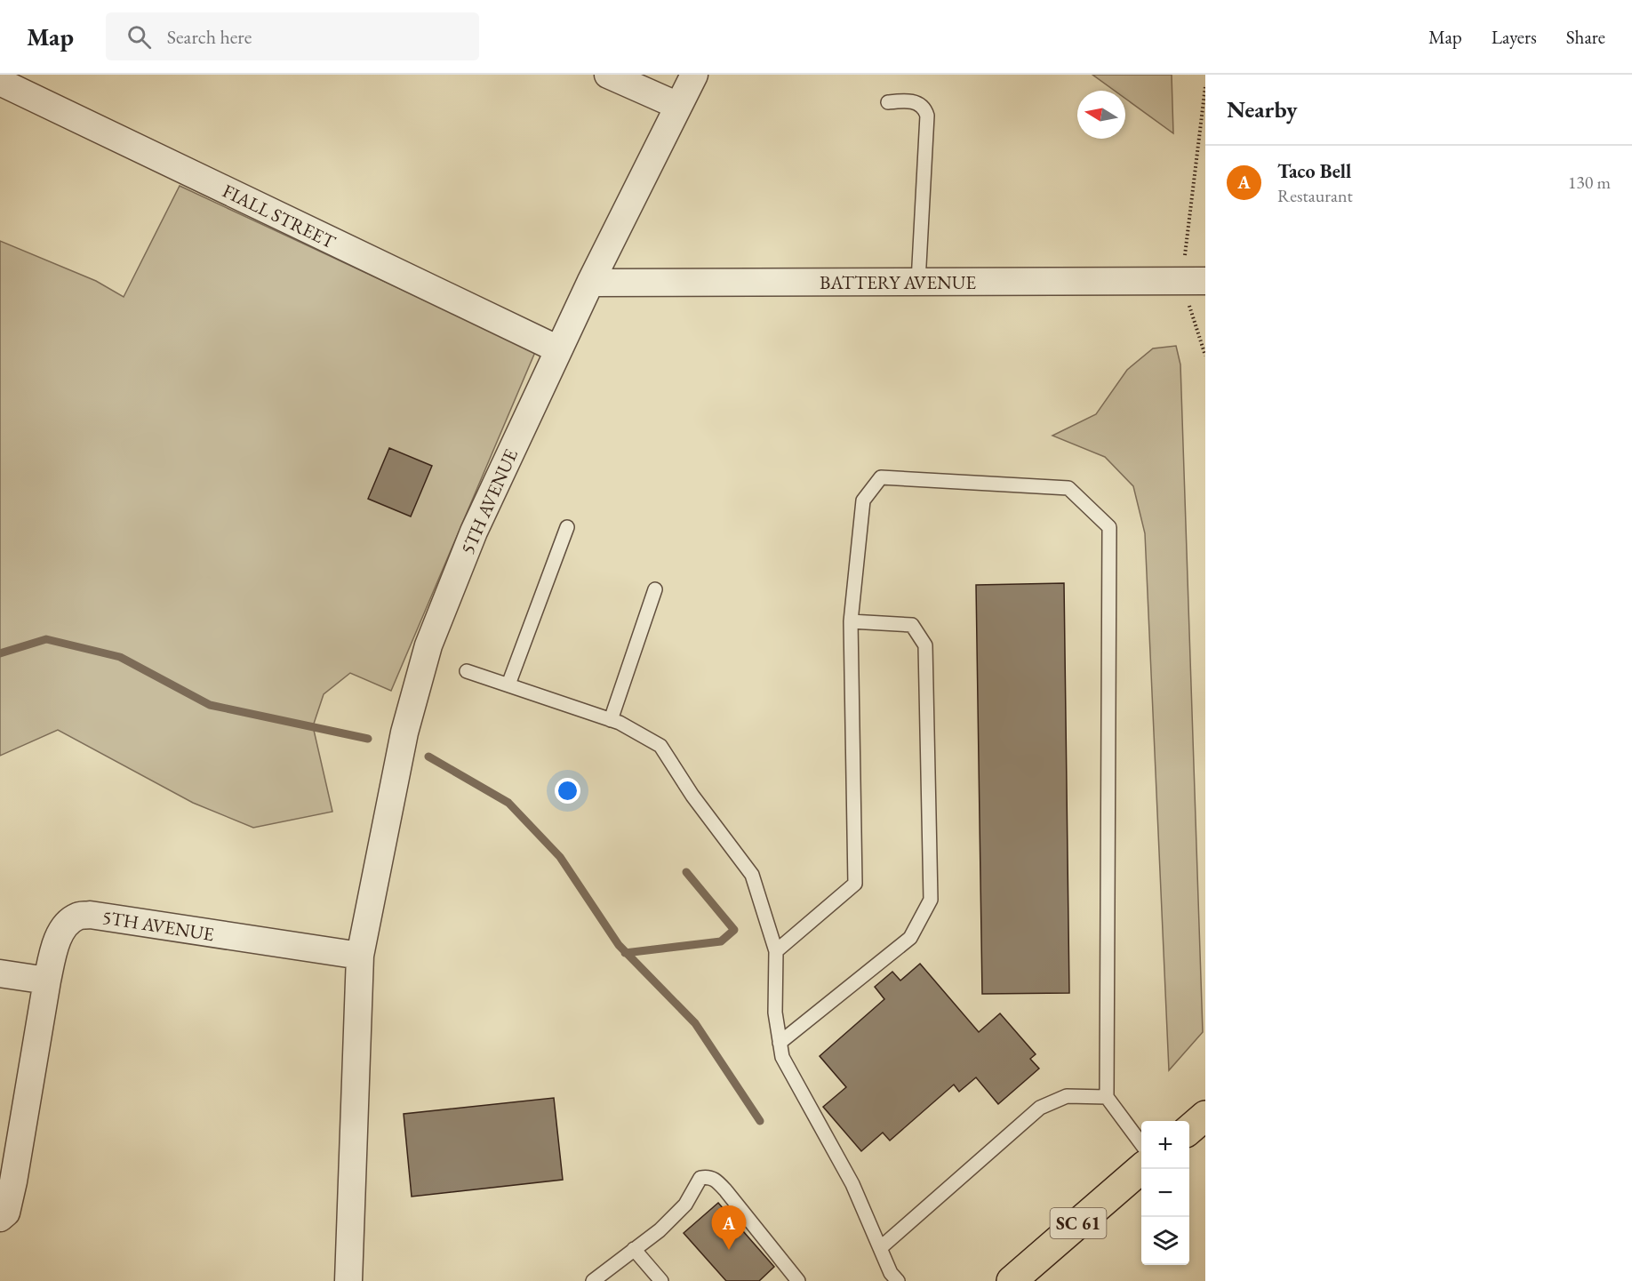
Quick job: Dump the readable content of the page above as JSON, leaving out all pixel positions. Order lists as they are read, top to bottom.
{
  "streets": {
    "main road": ["SC 61"],
    "street": ["FIALL STREET", "BATTERY AVENUE", "5TH AVENUE"]
  },
  "crossings": [
    ["FIALL STREET", "5TH AVENUE"],
    ["BATTERY AVENUE", "5TH AVENUE"]
  ],
  "north": "left",
  "page": {
    "header": "Map",
    "search": "Search here",
    "nav": ["Map", "Layers", "Share"],
    "heading": "Nearby",
    "list": [
      {
        "mark": "A",
        "name": "Taco Bell",
        "note": "Restaurant",
        "value": "130 m"
      }
    ],
    "map_buttons": ["+", "−"],
    "pins": "A"
  }
}
